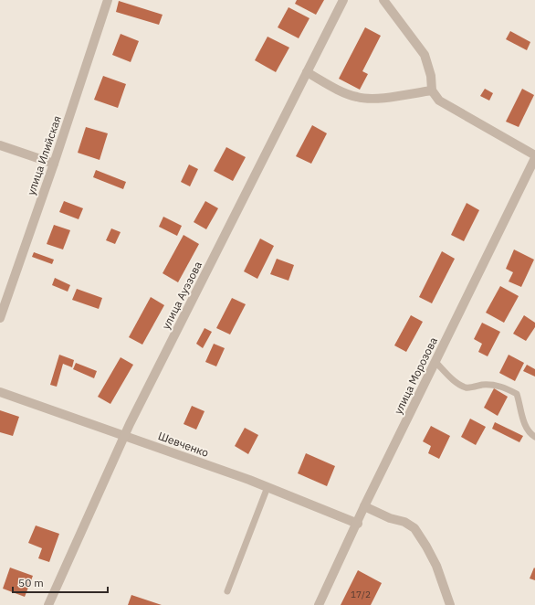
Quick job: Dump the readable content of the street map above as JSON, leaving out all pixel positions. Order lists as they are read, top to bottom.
{
  "streets": {
    "street": [
      "улица Илийская",
      "улица Ауэзова",
      "улица Морозова",
      "Шевченко"
    ]
  },
  "crossings": [
    ["улица Ауэзова", "Шевченко"],
    ["улица Морозова", "Шевченко"]
  ],
  "house_numbers": ["17/2"],
  "scale_bar": "50 m"
}
